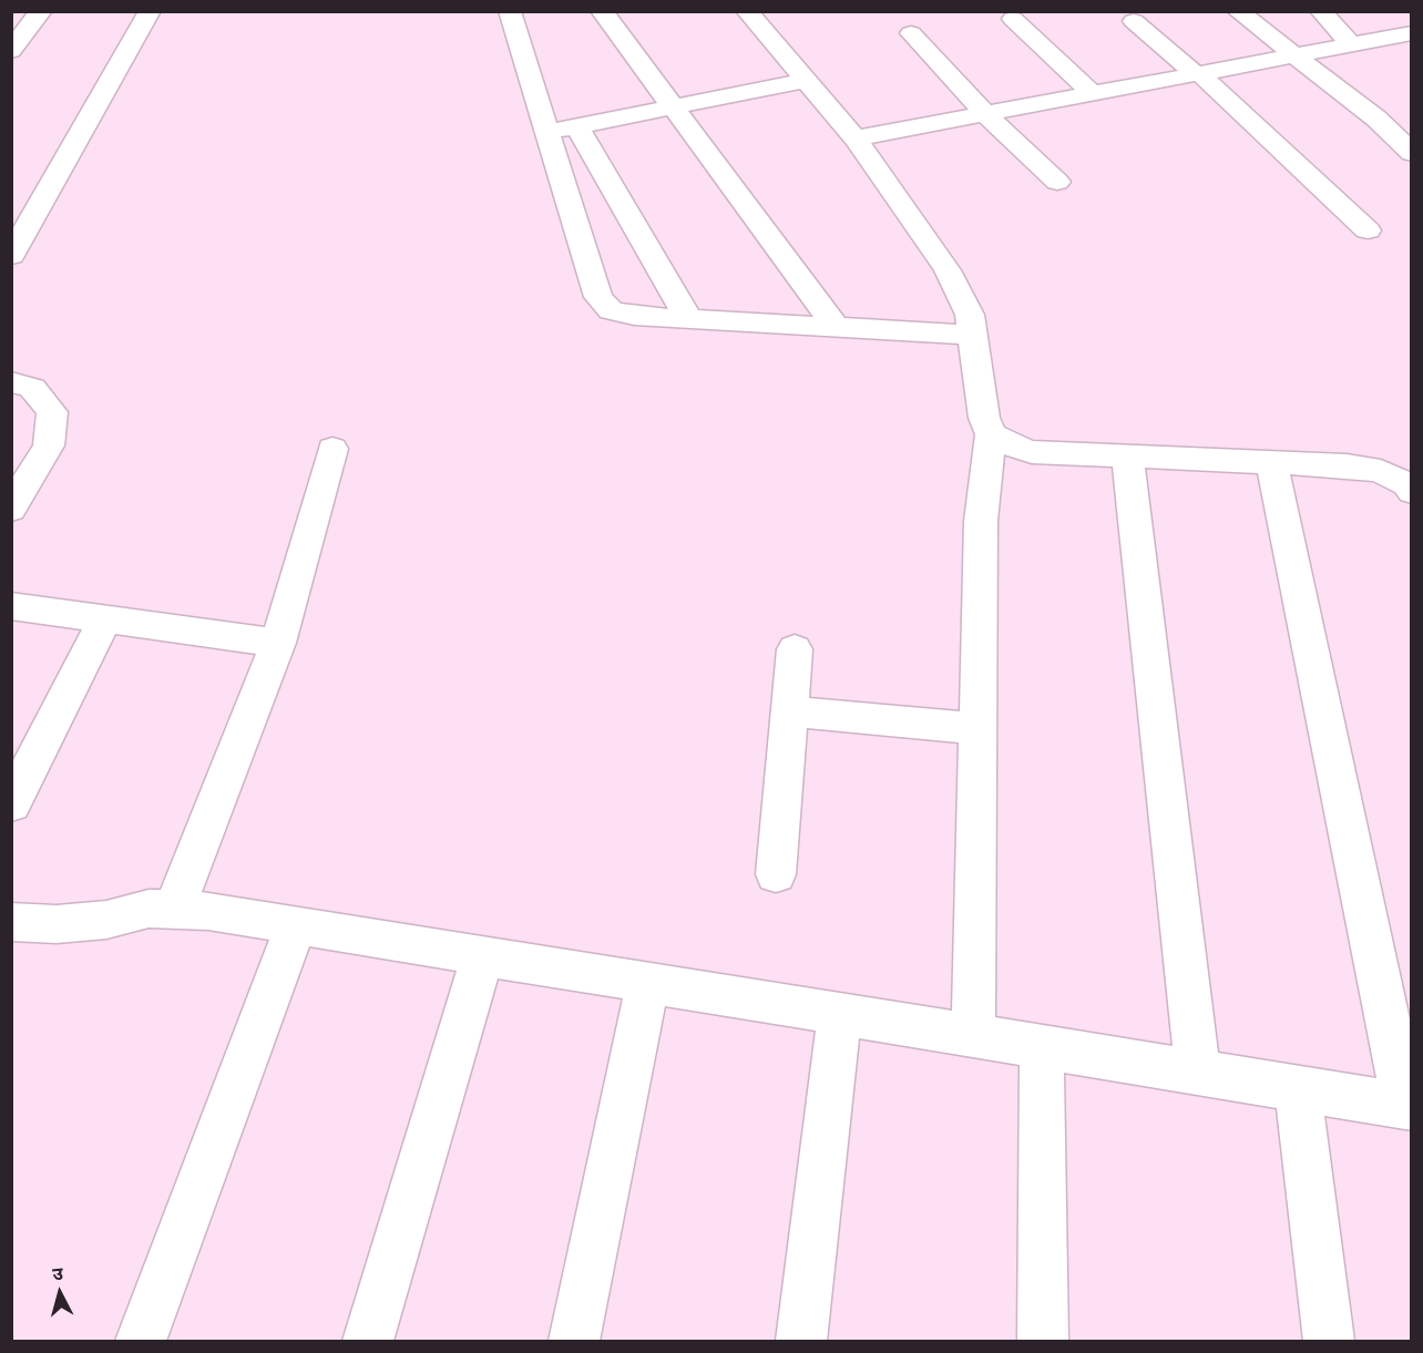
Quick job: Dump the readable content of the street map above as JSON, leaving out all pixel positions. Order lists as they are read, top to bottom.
{
  "north": "top"
}
